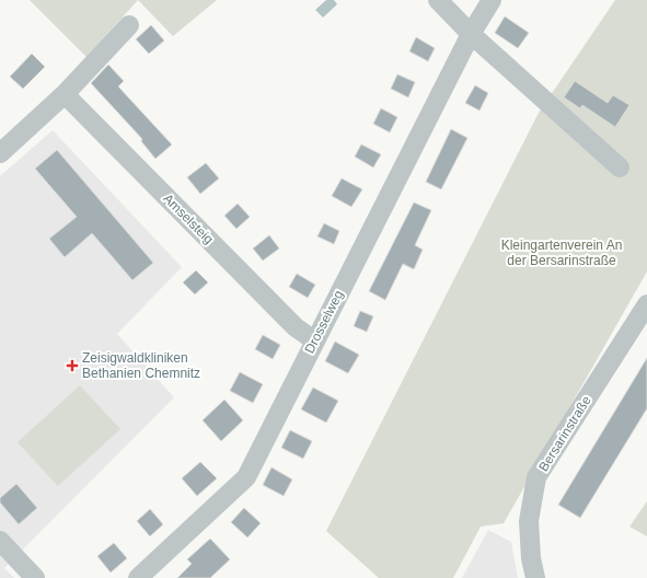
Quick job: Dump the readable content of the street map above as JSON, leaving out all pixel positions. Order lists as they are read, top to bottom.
{
  "streets": {
    "street": ["Amselsteig", "Drosselweg", "Bersarinstraße"]
  },
  "crossings": [
    ["Amselsteig", "Drosselweg"]
  ],
  "parks": ["Kleingartenverein An der Bersarinstraße"],
  "places": {
    "health": ["Zeisigwaldkliniken Bethanien Chemnitz"]
  }
}
